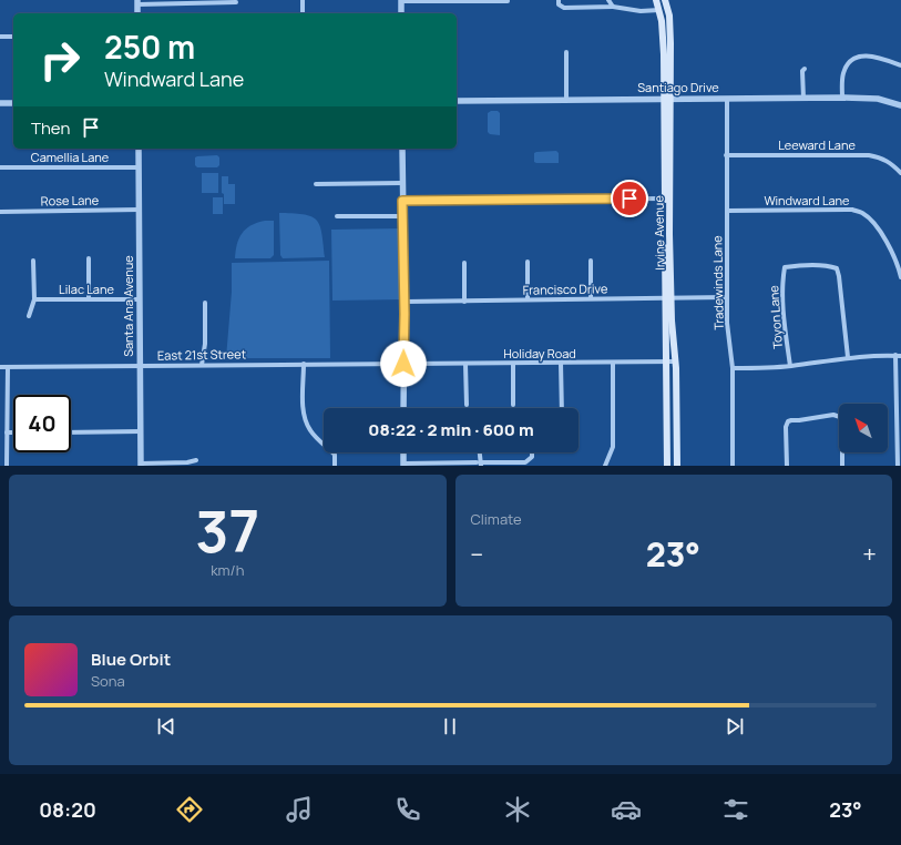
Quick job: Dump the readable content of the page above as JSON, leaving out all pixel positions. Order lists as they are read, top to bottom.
{
  "streets": {
    "main road": ["Irvine Avenue"],
    "street": [
      "Santiago Drive",
      "Leeward Lane",
      "Camellia Lane",
      "Rose Lane",
      "Windward Lane",
      "Tradewinds Lane",
      "Lilac Lane",
      "Francisco Drive",
      "Santa Ana Avenue",
      "Toyon Lane",
      "Holiday Road",
      "East 21st Street"
    ]
  },
  "crossings": [
    ["Santiago Drive", "Irvine Avenue"],
    ["Santiago Drive", "Tradewinds Lane"],
    ["Leeward Lane", "Tradewinds Lane"],
    ["Camellia Lane", "Santa Ana Avenue"],
    ["Rose Lane", "Santa Ana Avenue"],
    ["Windward Lane", "Tradewinds Lane"],
    ["Irvine Avenue", "Francisco Drive"],
    ["Irvine Avenue", "Holiday Road"],
    ["Tradewinds Lane", "Francisco Drive"],
    ["Lilac Lane", "Santa Ana Avenue"],
    ["Santa Ana Avenue", "East 21st Street"],
    ["Holiday Road", "East 21st Street"]
  ],
  "north": "top left",
  "page": {
    "turn": ["250 m", "Windward Lane"],
    "then": "Then",
    "limit": "40",
    "trip": "08:22 · 2 min · 600 m",
    "tile": [
      ["37", "km/h"],
      "Climate"
    ],
    "heat": ["−", "23°", "+"],
    "song": ["Blue Orbit", "Sona"],
    "tabs": ["08:20", "23°"]
  }
}
